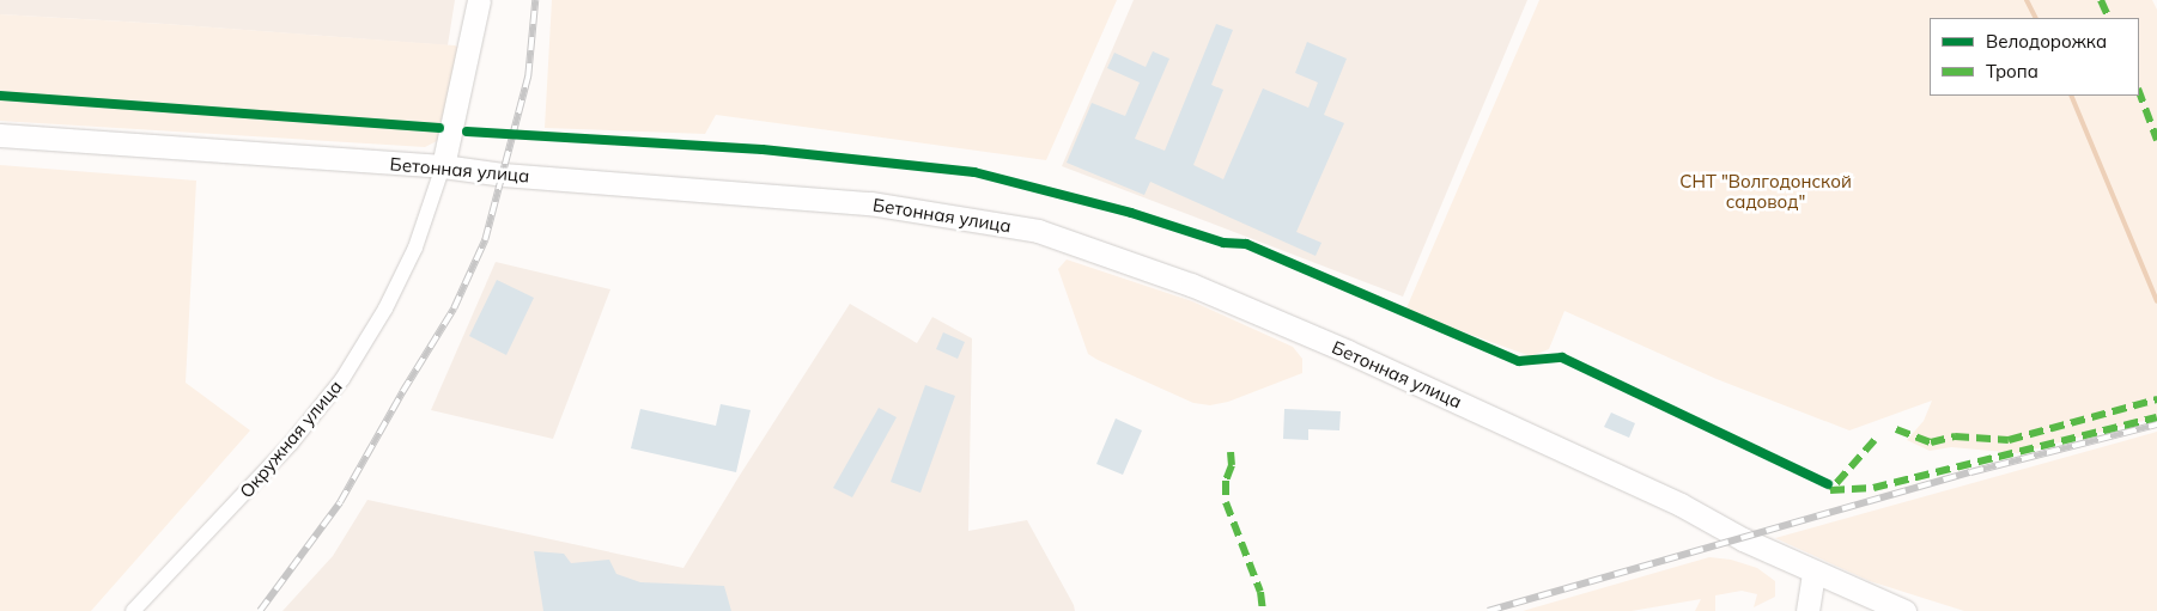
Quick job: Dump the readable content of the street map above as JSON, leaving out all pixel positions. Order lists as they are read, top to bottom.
{
  "streets": {
    "main road": ["Бетонная улица", "Окружная улица"]
  },
  "crossings": [
    ["Бетонная улица", "Окружная улица"]
  ],
  "parks": ["СНТ \"Волгодонской садовод\""],
  "legend": ["Велодорожка", "Тропа"]
}
